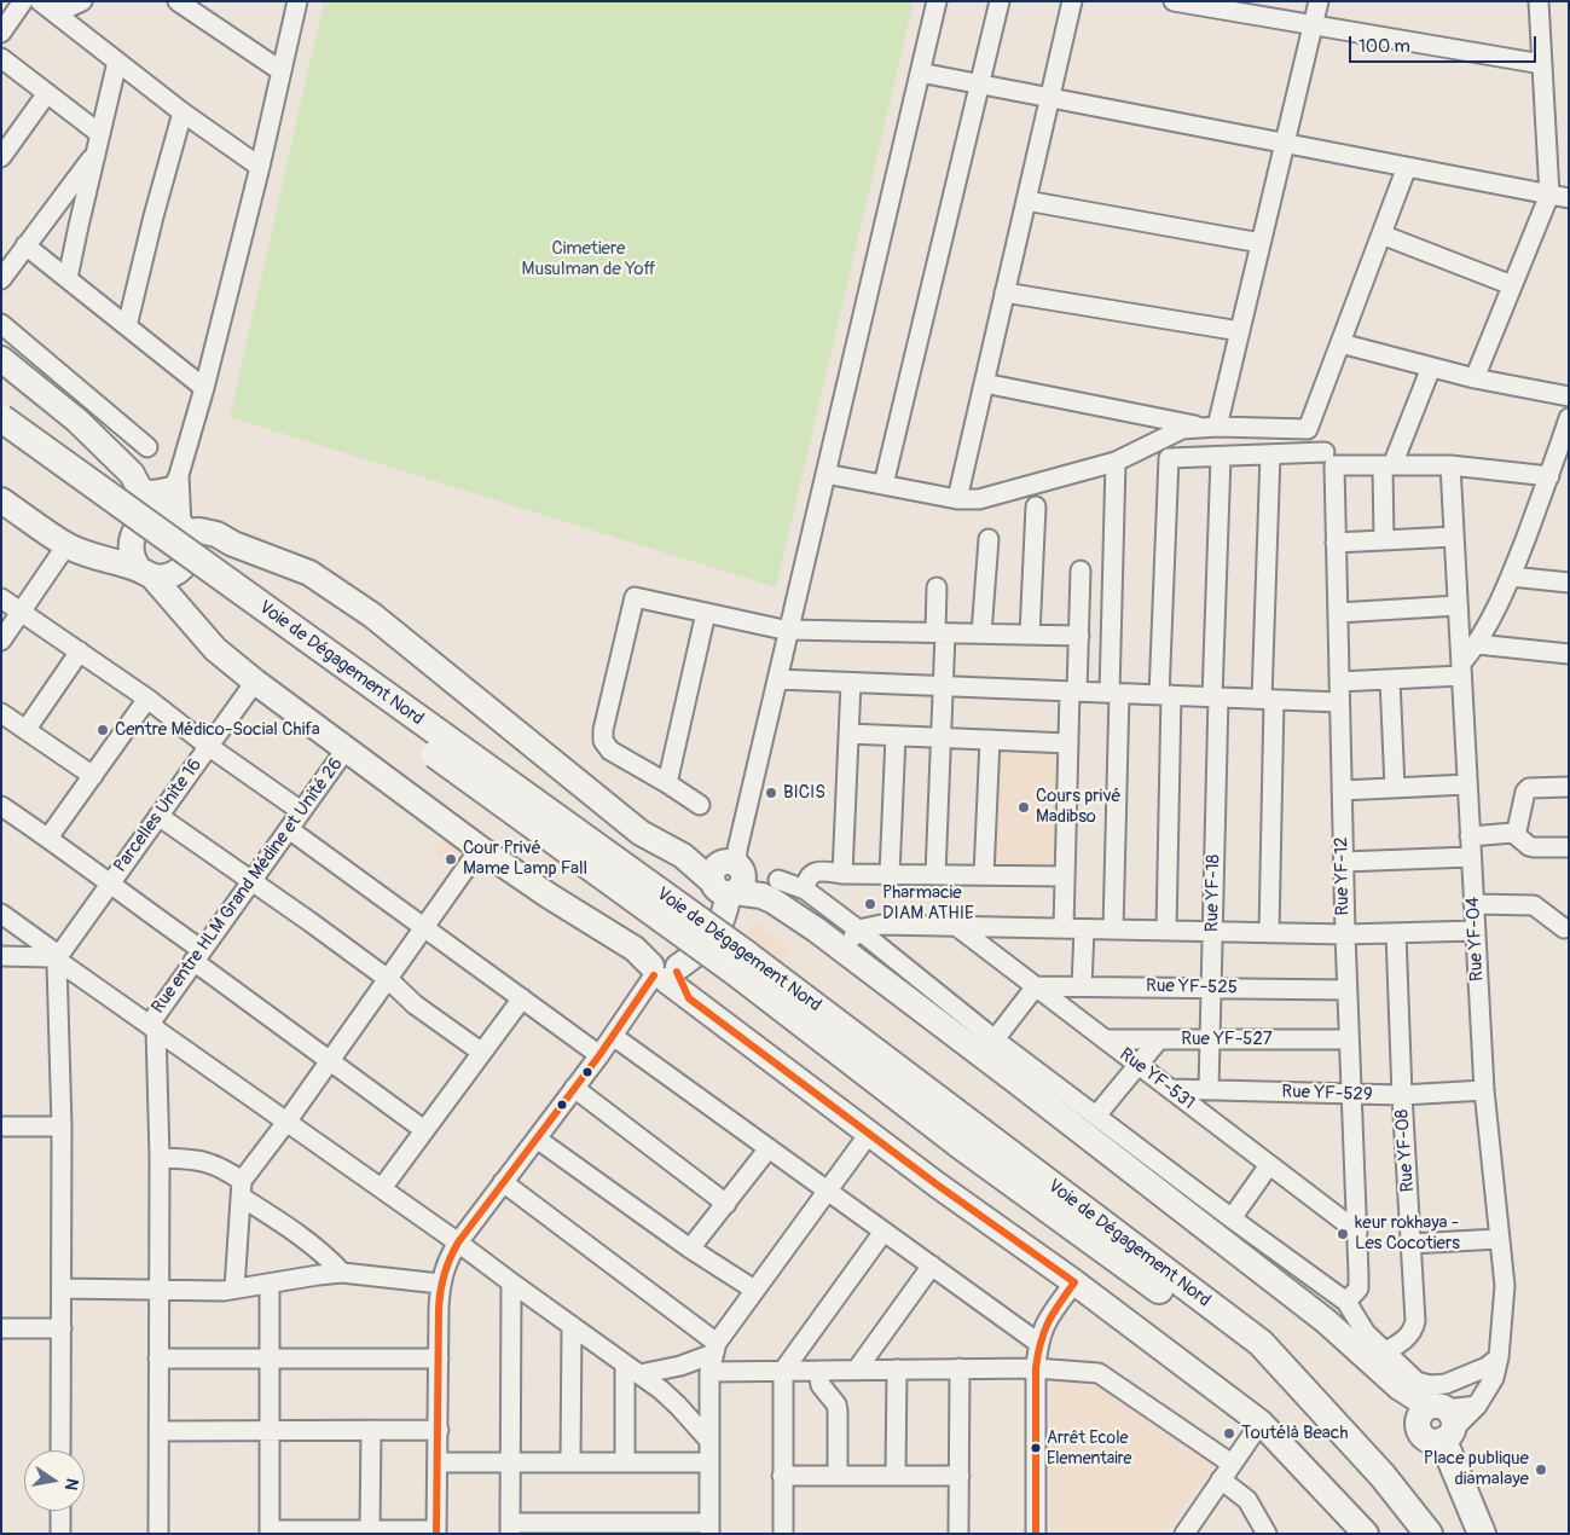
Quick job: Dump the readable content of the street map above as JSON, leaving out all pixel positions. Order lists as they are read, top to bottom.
{
  "streets": {
    "highway": ["Voie de Dégagement Nord"],
    "street": [
      "Parcelles Unite 16",
      "Rue YF-12",
      "Rue entre HLM Grand Médine et Unité 26",
      "Rue YF-18",
      "Rue YF-04",
      "Rue YF-525",
      "Rue YF-527",
      "Rue YF-531",
      "Rue YF-529",
      "Rue YF-08"
    ]
  },
  "crossings": [
    ["Rue YF-12", "Rue YF-525"],
    ["Rue YF-12", "Rue YF-527"],
    ["Rue YF-12", "Rue YF-531"],
    ["Rue YF-12", "Rue YF-529"],
    ["Rue YF-18", "Rue YF-525"],
    ["Rue YF-18", "Rue YF-527"],
    ["Rue YF-18", "Rue YF-529"],
    ["Rue YF-04", "Rue YF-529"],
    ["Rue YF-525", "Rue YF-531"],
    ["Rue YF-527", "Rue YF-531"],
    ["Rue YF-531", "Rue YF-529"],
    ["Rue YF-529", "Rue YF-08"]
  ],
  "parks": ["Cimetiere Musulman de Yoff"],
  "places": [
    "Centre Médico-Social Chifa",
    "BICIS",
    "Cours privé Madibso",
    "Cour Privé Mame Lamp Fall",
    "Pharmacie DIAM ATHIE",
    "keur rokhaya - Les Cocotiers",
    "Toutélà Beach",
    "Arrêt Ecole Elementaire",
    "Place publique diamalaye"
  ],
  "scale_bar": "100 m",
  "north": "right"
}
